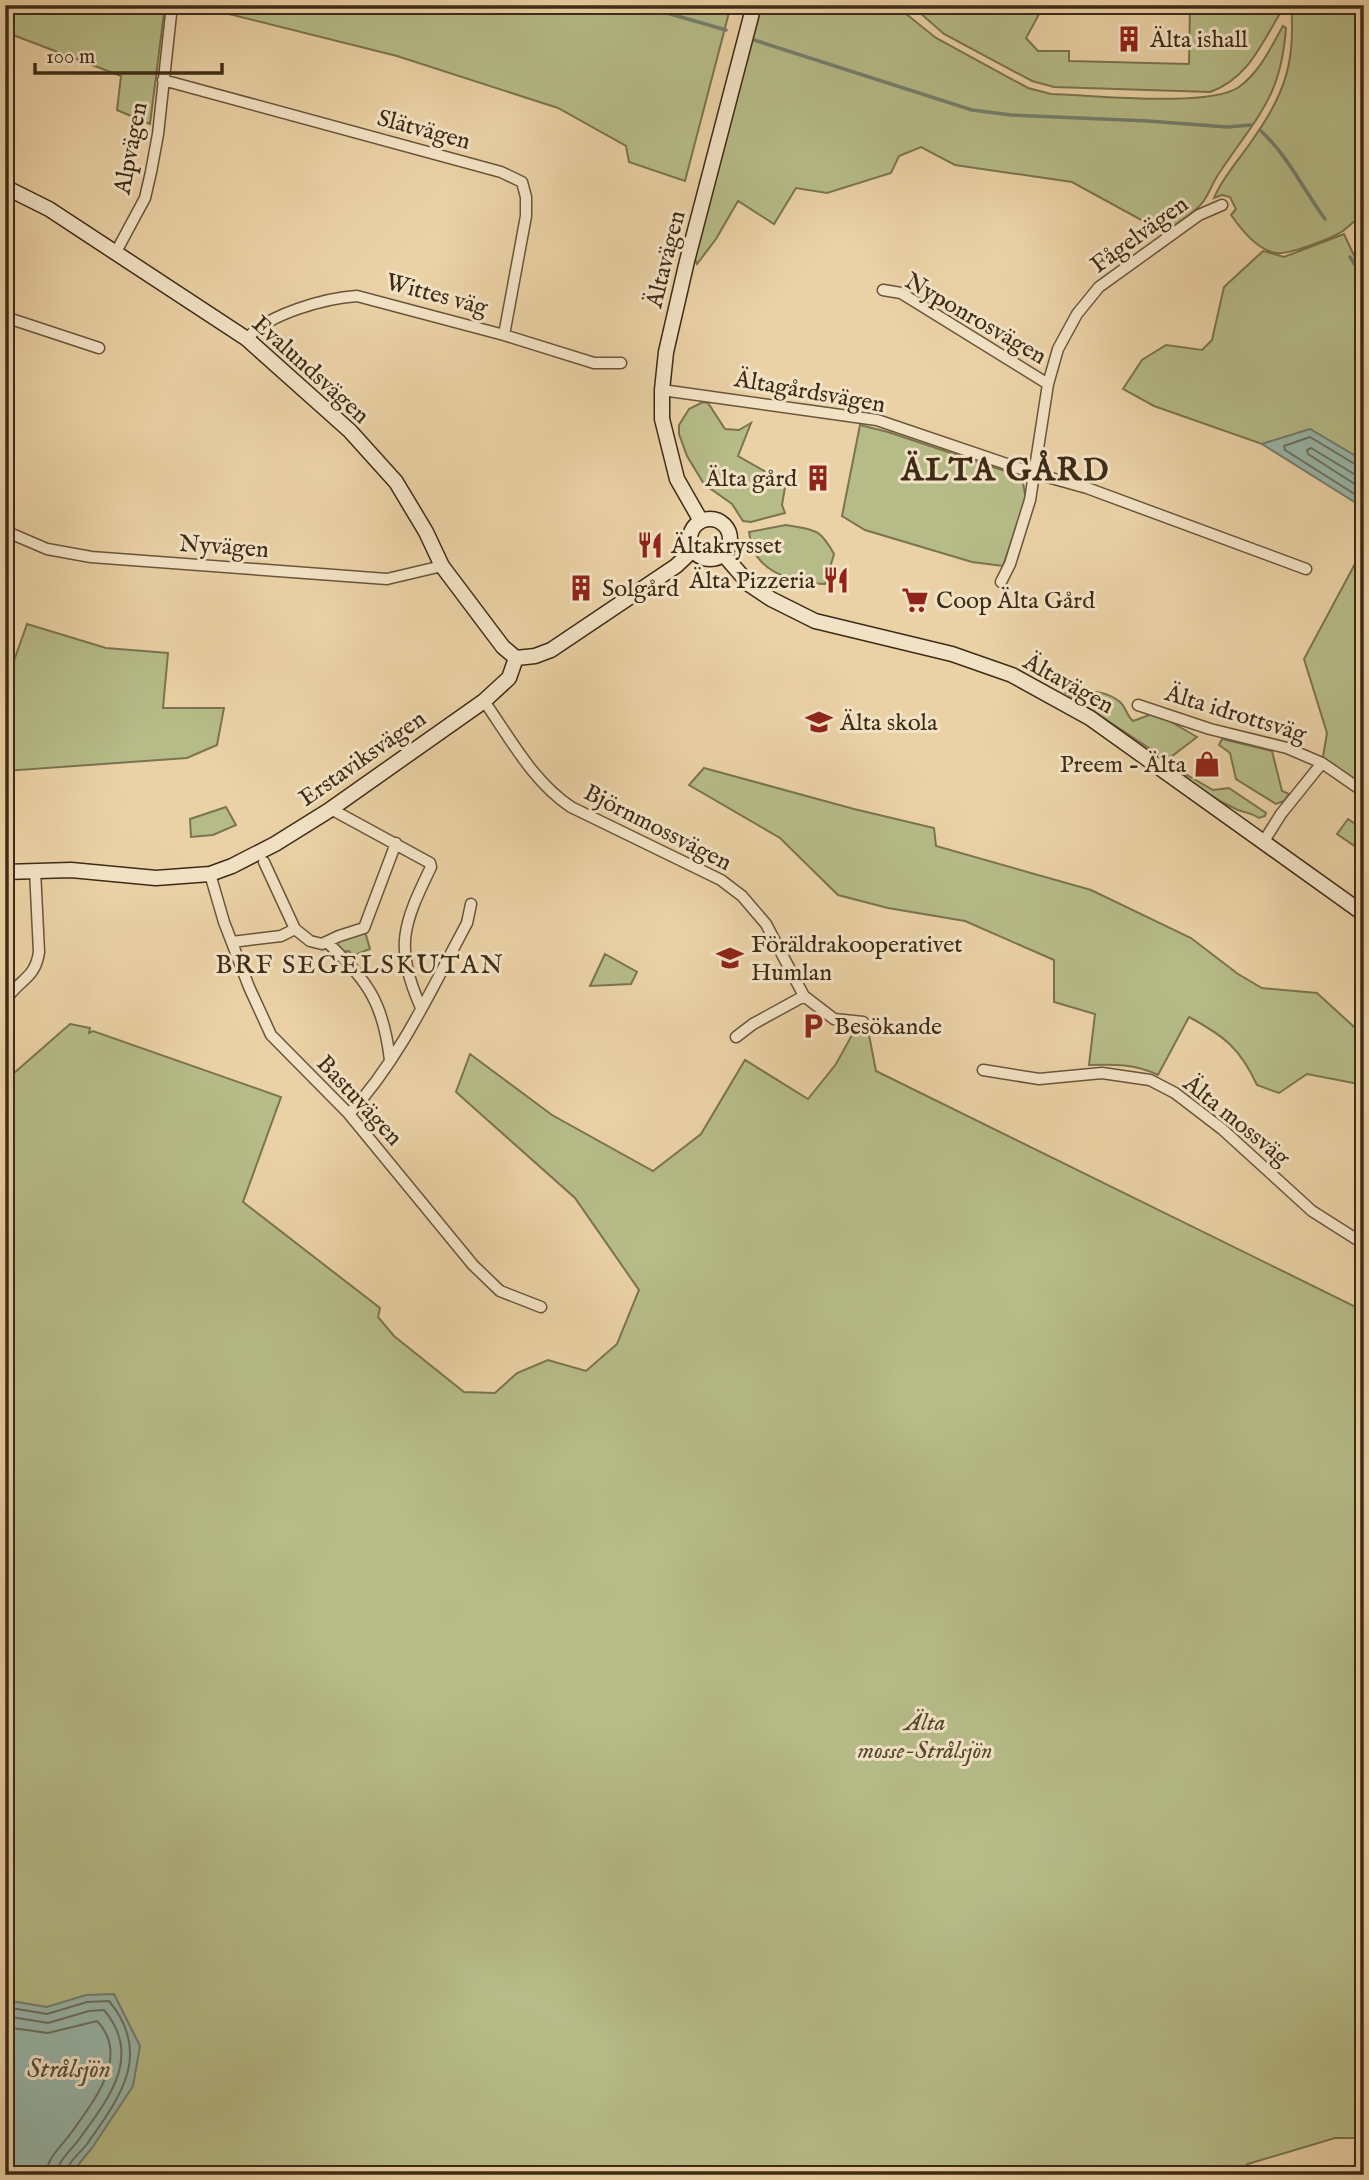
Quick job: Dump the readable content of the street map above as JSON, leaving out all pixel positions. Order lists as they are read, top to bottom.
{
  "streets": {
    "street": [
      "Slätvägen",
      "Alpvägen",
      "Fågelvägen",
      "Ältavägen",
      "Wittes väg",
      "Nyponrosvägen",
      "Evalundsvägen",
      "Ältagårdsvägen",
      "Nyvägen",
      "Älta idrottsväg",
      "Erstaviksvägen",
      "Björnmossvägen",
      "Bastuvägen",
      "Älta mossväg"
    ]
  },
  "crossings": [
    ["Slätvägen", "Alpvägen"],
    ["Slätvägen", "Wittes väg"],
    ["Alpvägen", "Evalundsvägen"],
    ["Fågelvägen", "Nyponrosvägen"],
    ["Fågelvägen", "Ältagårdsvägen"],
    ["Ältavägen", "Ältagårdsvägen"],
    ["Ältavägen", "Älta idrottsväg"],
    ["Wittes väg", "Evalundsvägen"],
    ["Evalundsvägen", "Nyvägen"],
    ["Evalundsvägen", "Erstaviksvägen"],
    ["Erstaviksvägen", "Björnmossvägen"],
    ["Erstaviksvägen", "Bastuvägen"]
  ],
  "districts": ["ÄLTA GÅRD", "BRF SEGELSKUTAN"],
  "water": ["Strålsjön"],
  "parks": ["Älta mosse-Strålsjön"],
  "places": {
    "building": ["Älta ishall", "Älta gård", "Solgård"],
    "restaurant": ["Ältakrysset", "Älta Pizzeria"],
    "supermarket": ["Coop Älta Gård"],
    "school or university": ["Älta skola", "Föräldrakooperativet Humlan"],
    "shop": ["Preem - Älta"],
    "parking": ["Besökande"]
  },
  "scale_bar": "100 m"
}
